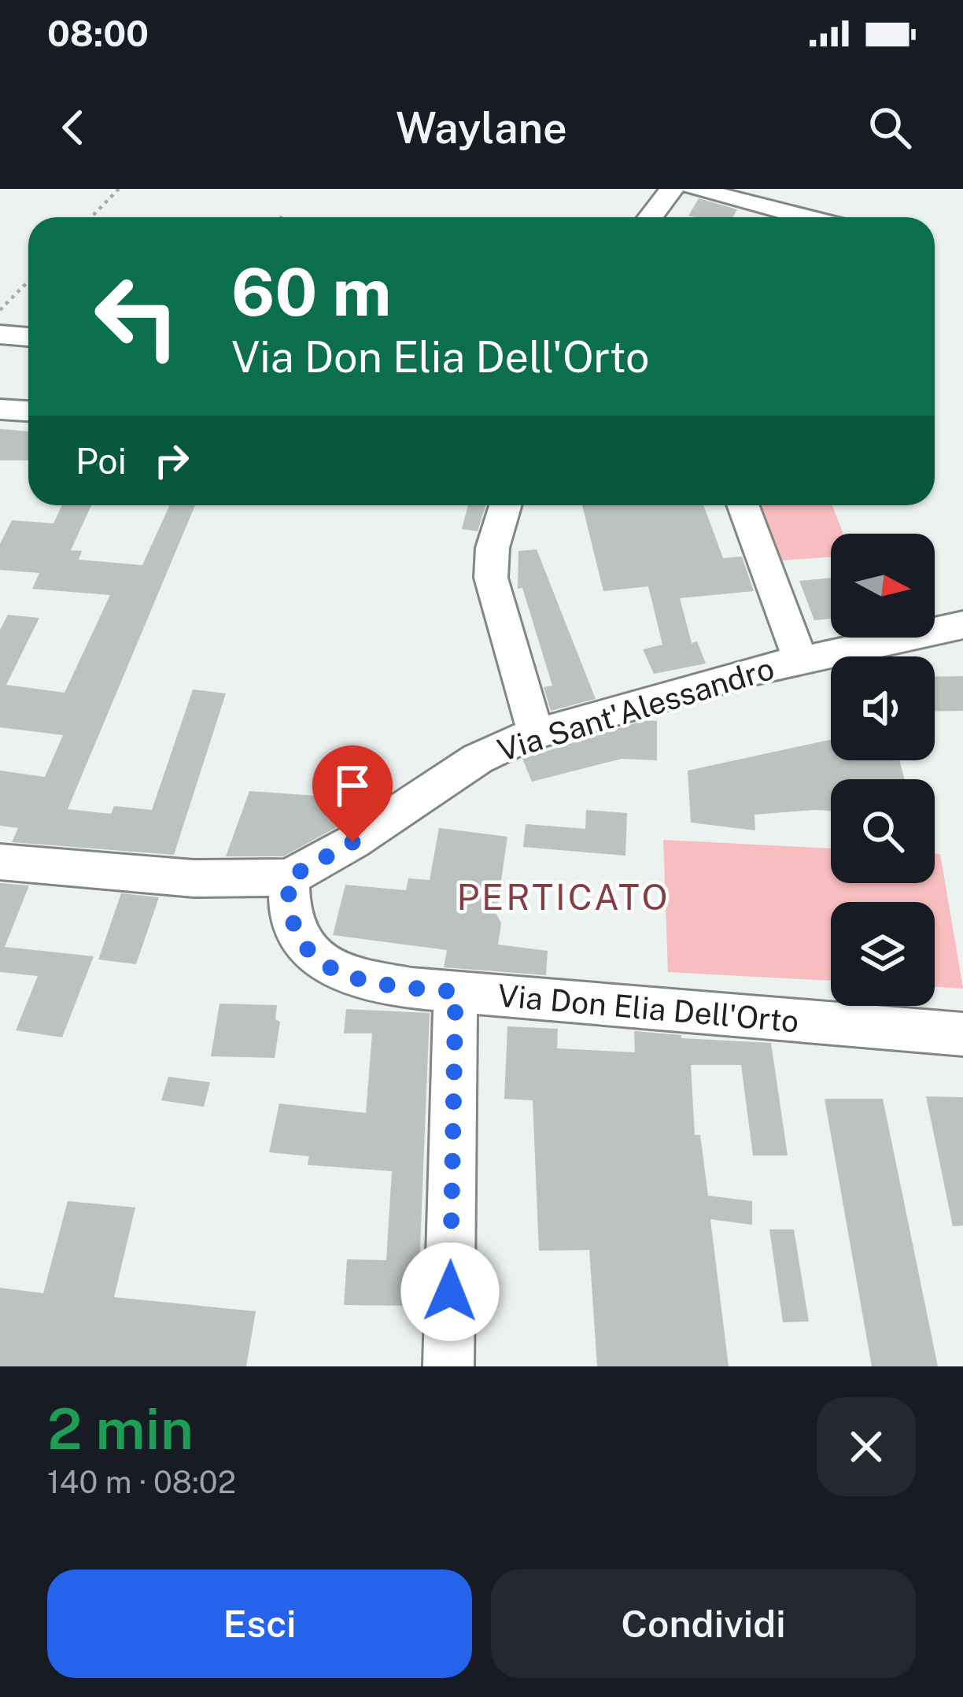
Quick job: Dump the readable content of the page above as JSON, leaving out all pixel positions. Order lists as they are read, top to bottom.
{
  "streets": {
    "street": ["Via Sant'Alessandro", "Via Don Elia Dell'Orto"]
  },
  "crossings": [
    ["Via Sant'Alessandro", "Via Don Elia Dell'Orto"]
  ],
  "districts": ["PERTICATO"],
  "north": "right",
  "page": {
    "status": "08:00",
    "header": "Waylane",
    "turn": ["60 m", "Via Don Elia Dell'Orto"],
    "then": "Poi",
    "heading": ["2 min", "140 m · 08:02"],
    "buttons": ["Esci", "Condividi"]
  }
}
